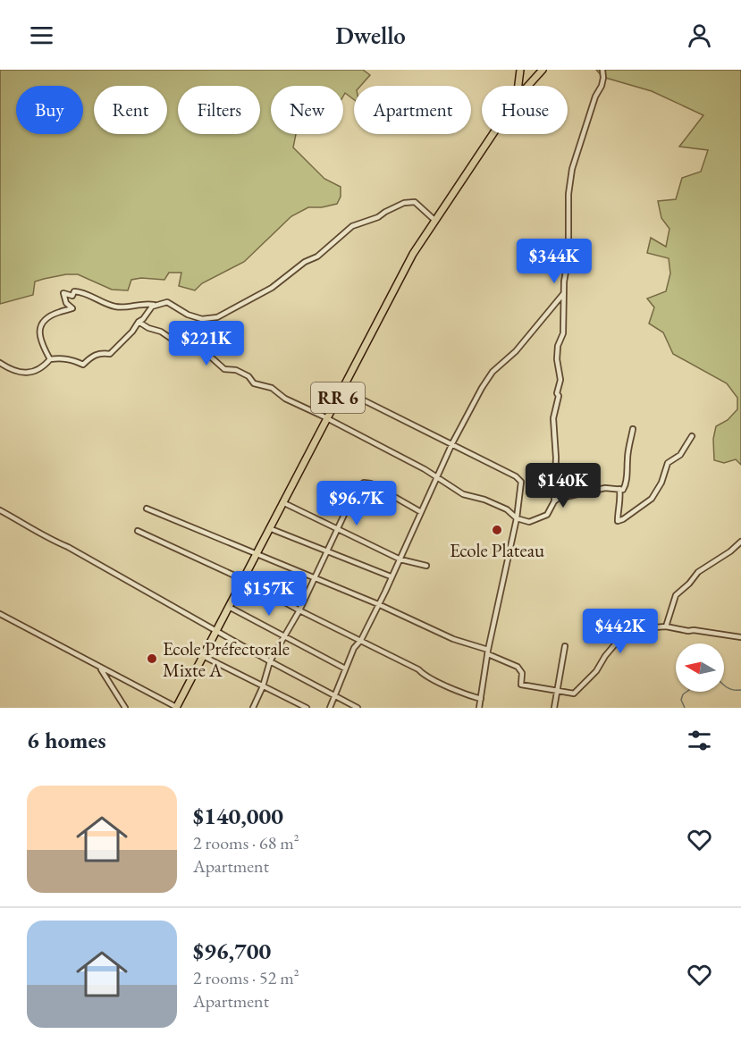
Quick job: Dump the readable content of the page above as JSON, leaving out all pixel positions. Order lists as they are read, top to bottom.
{
  "streets": {
    "main road": ["RR 6"]
  },
  "places": ["Ecole Plateau", "Ecole Préfectorale Mixte A"],
  "north": "left",
  "page": {
    "header": "Dwello",
    "chip": [
      "Buy",
      "Rent",
      "Filters",
      "New",
      "Apartment",
      "House"
    ],
    "price": [
      "$344K",
      "$221K",
      "$140K",
      "$96.7K",
      "$157K",
      "$442K"
    ],
    "heading": "6 homes",
    "list": [
      {
        "name": "$140,000",
        "note": "2 rooms · 68 m² · Apartment"
      },
      {
        "name": "$96,700",
        "note": "2 rooms · 52 m² · Apartment"
      }
    ]
  }
}
